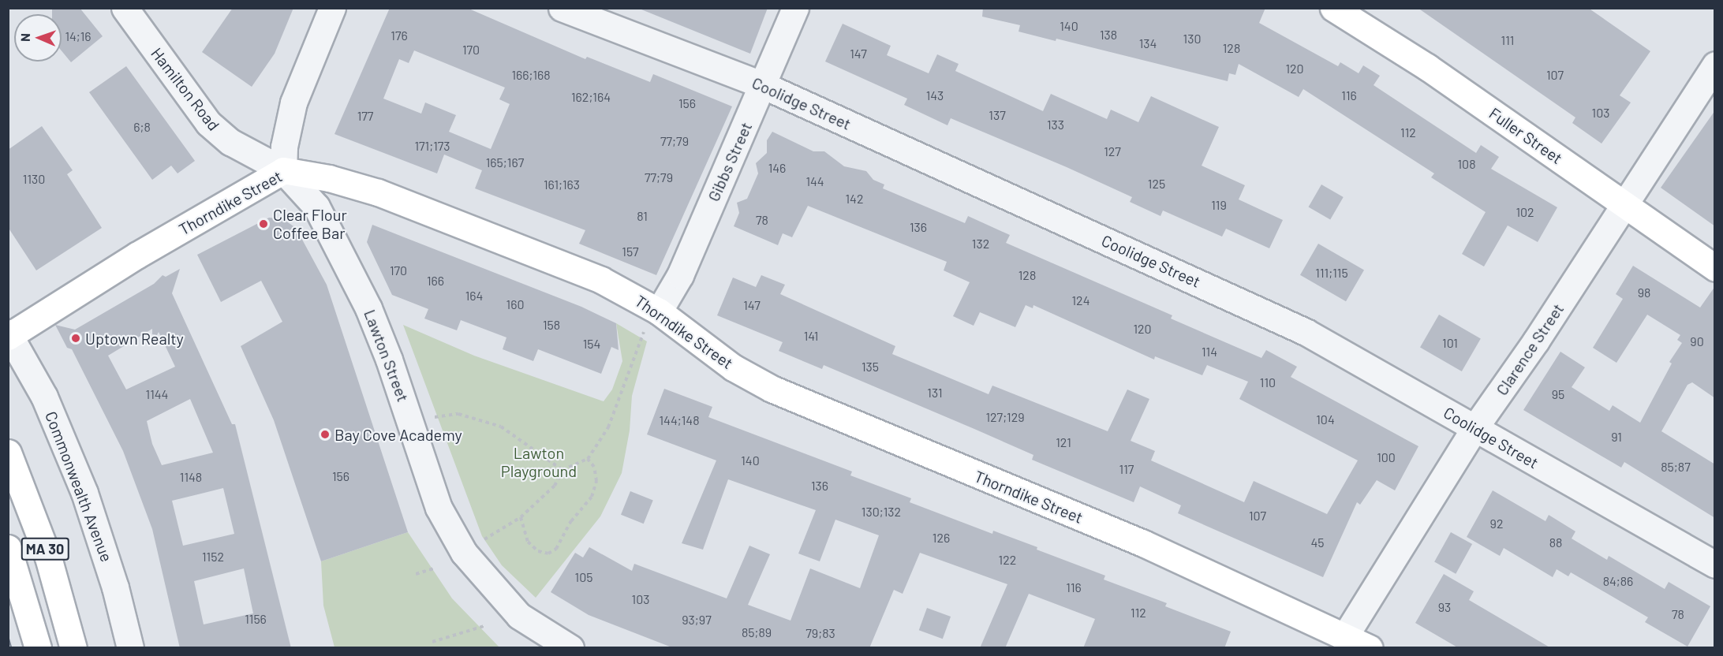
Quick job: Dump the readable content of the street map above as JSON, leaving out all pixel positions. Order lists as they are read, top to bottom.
{
  "streets": {
    "street": [
      "Hamilton Road",
      "Coolidge Street",
      "Fuller Street",
      "Gibbs Street",
      "Thorndike Street",
      "Clarence Street",
      "Lawton Street",
      "Commonwealth Avenue",
      "MA 30"
    ]
  },
  "crossings": [
    ["Hamilton Road", "Thorndike Street"],
    ["Hamilton Road", "Lawton Street"],
    ["Coolidge Street", "Gibbs Street"],
    ["Coolidge Street", "Clarence Street"],
    ["Fuller Street", "Clarence Street"],
    ["Gibbs Street", "Thorndike Street"],
    ["Thorndike Street", "Clarence Street"],
    ["Thorndike Street", "Lawton Street"],
    ["Thorndike Street", "Commonwealth Avenue"]
  ],
  "parks": ["Lawton Playground"],
  "places": ["Clear Flour Coffee Bar", "Uptown Realty", "Bay Cove Academy"],
  "house_numbers": [
    "140",
    "138",
    "176",
    "14;16",
    "130",
    "111",
    "134",
    "128",
    "170",
    "147",
    "120",
    "166;168",
    "107",
    "143",
    "116",
    "162;164",
    "156",
    "103",
    "137",
    "177",
    "133",
    "6;8",
    "112",
    "77;79",
    "171;173",
    "127",
    "165;167",
    "108",
    "146",
    "77;79",
    "1130",
    "144",
    "125",
    "161;163",
    "142",
    "119",
    "102",
    "81",
    "78",
    "136",
    "132",
    "157",
    "170",
    "111;115",
    "128",
    "166",
    "98",
    "164",
    "124",
    "160",
    "147",
    "158",
    "120",
    "141",
    "90",
    "101",
    "154",
    "114",
    "135",
    "110",
    "131",
    "1144",
    "95",
    "127;129",
    "104",
    "144;148",
    "91",
    "121",
    "100",
    "140",
    "85;87",
    "117",
    "156",
    "1148",
    "136",
    "130;132",
    "107",
    "92",
    "126",
    "45",
    "88",
    "1152",
    "122",
    "105",
    "84;86",
    "116",
    "103",
    "93",
    "112",
    "78",
    "1156",
    "93;97",
    "85;89",
    "79;83"
  ],
  "north": "left"
}
